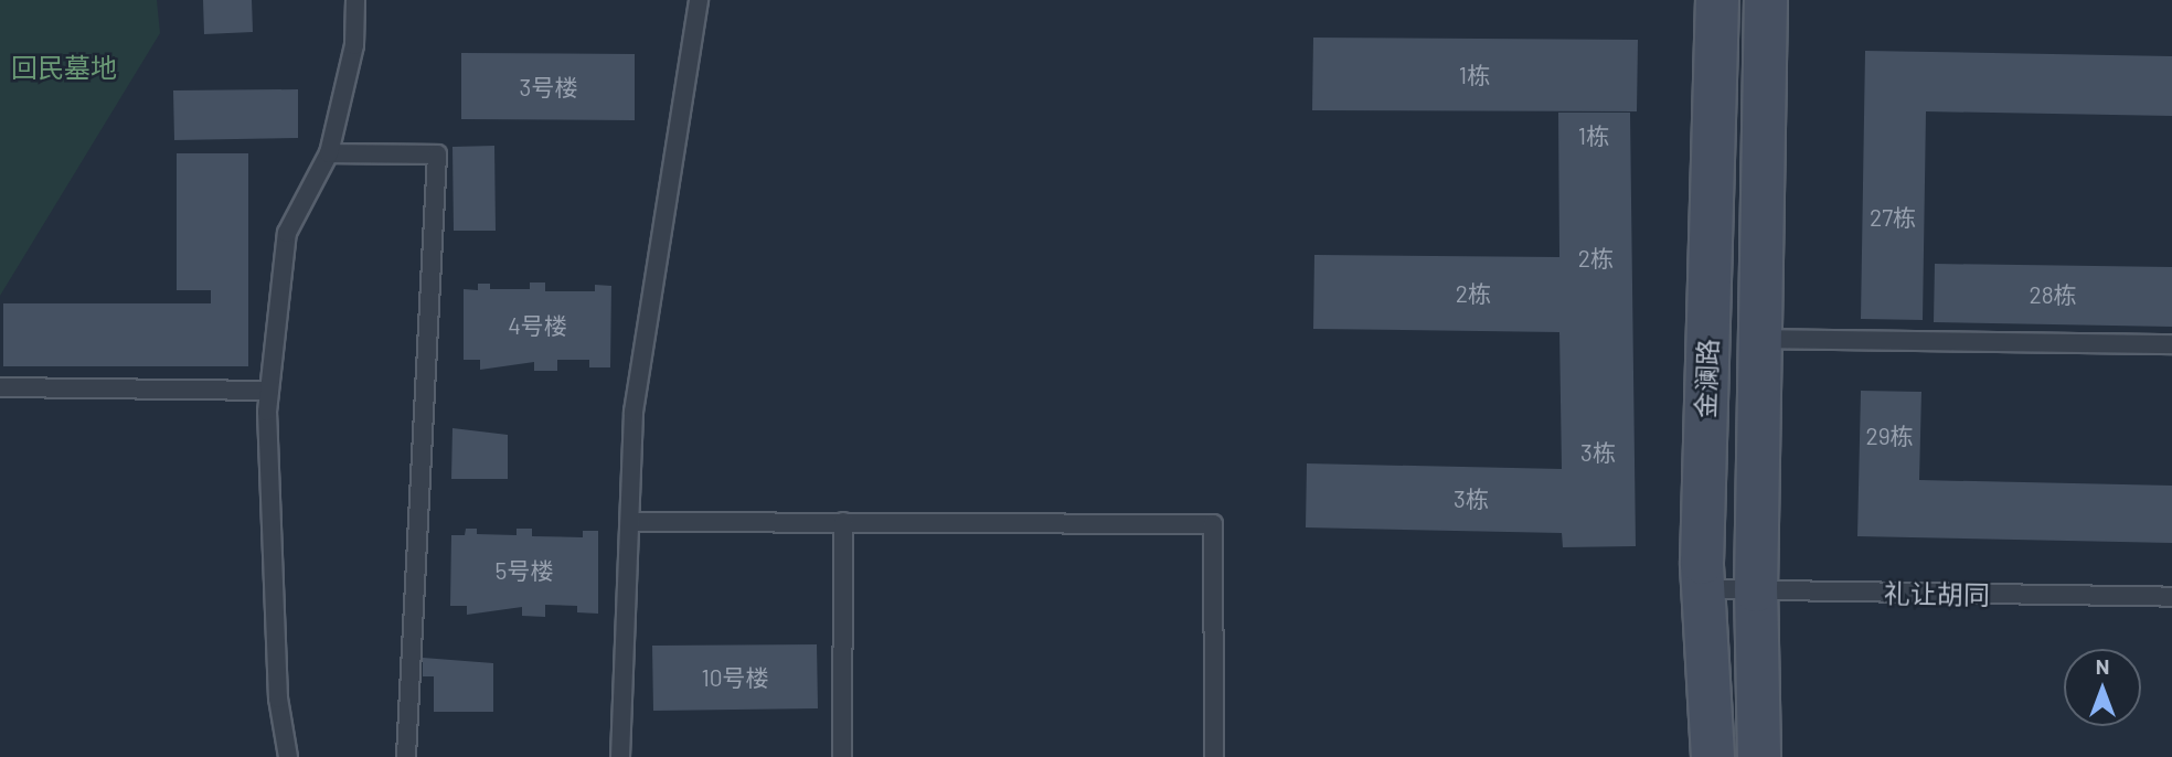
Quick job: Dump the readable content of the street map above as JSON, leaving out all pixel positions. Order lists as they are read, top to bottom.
{
  "streets": {
    "street": ["金澜路"],
    "lane": ["礼让胡同"]
  },
  "crossings": [
    ["金澜路", "礼让胡同"]
  ],
  "parks": ["回民墓地"],
  "house_numbers": [
    "1栋",
    "3号楼",
    "1栋",
    "27栋",
    "2栋",
    "2栋",
    "28栋",
    "4号楼",
    "29栋",
    "3栋",
    "3栋",
    "5号楼",
    "10号楼"
  ],
  "north": "top"
}
